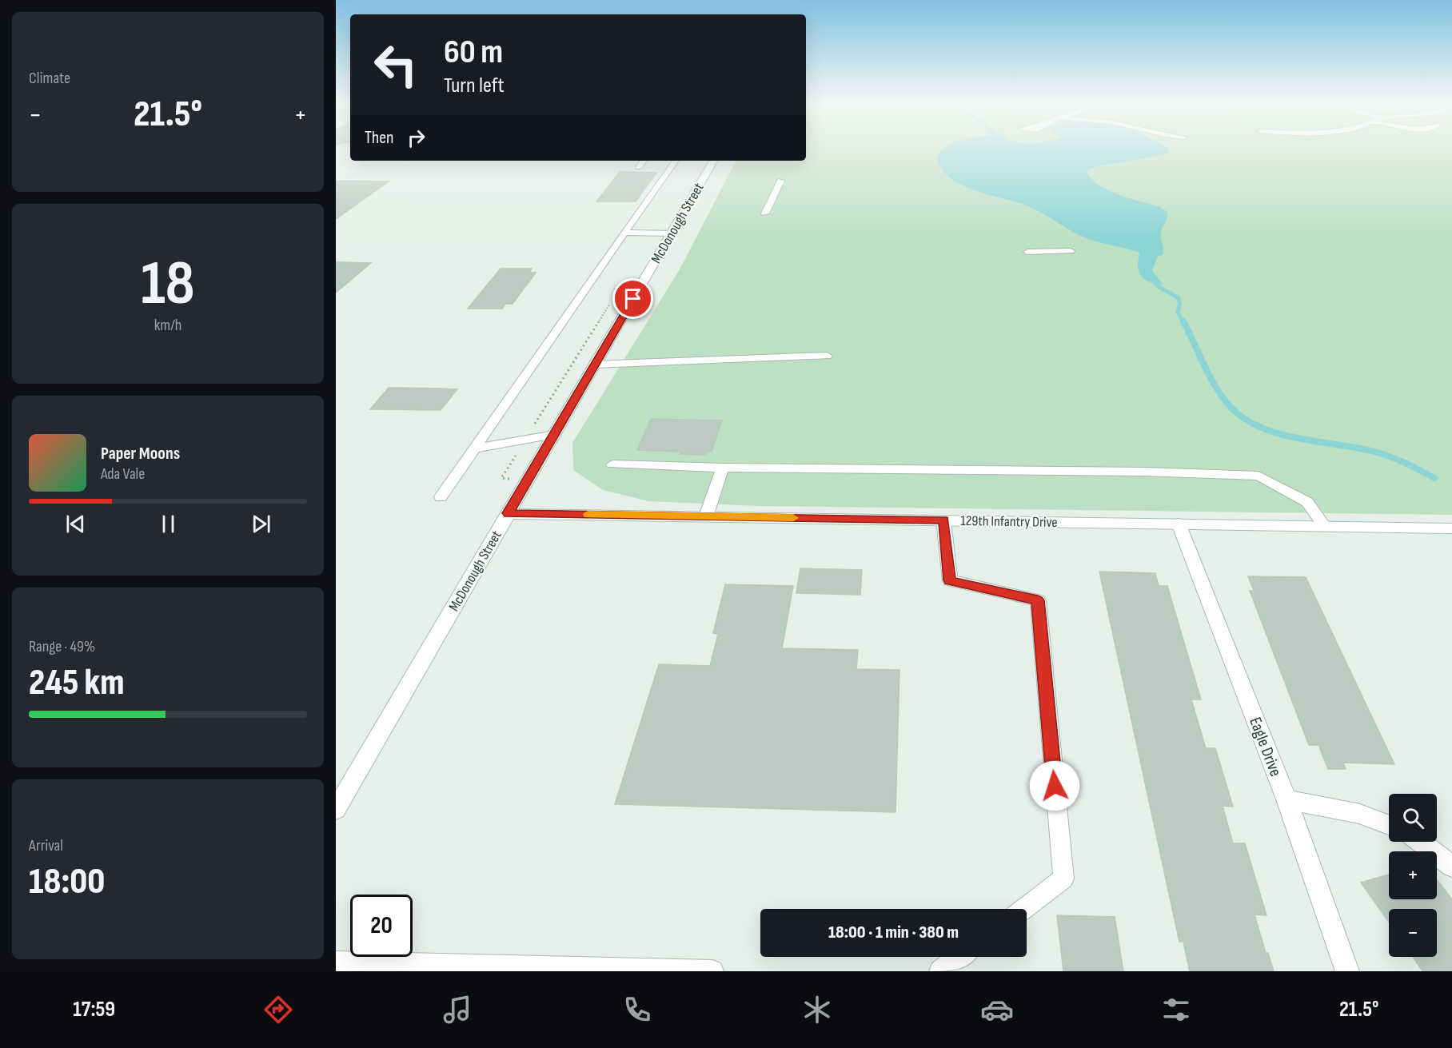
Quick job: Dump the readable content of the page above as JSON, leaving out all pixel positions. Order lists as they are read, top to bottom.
{
  "streets": {
    "street": ["McDonough Street", "129th Infantry Drive", "Eagle Drive"]
  },
  "crossings": [
    ["McDonough Street", "129th Infantry Drive"],
    ["129th Infantry Drive", "Eagle Drive"]
  ],
  "page": {
    "tile": [
      "Climate",
      ["18", "km/h"],
      ["Range · 49%", "245 km"],
      ["Arrival", "18:00"]
    ],
    "turn": ["60 m", "Turn left"],
    "heat": ["−", "21.5°", "+"],
    "then": "Then",
    "song": ["Paper Moons", "Ada Vale"],
    "map_buttons": ["+", "−"],
    "limit": "20",
    "trip": "18:00 · 1 min · 380 m",
    "tabs": ["17:59", "21.5°"]
  }
}
